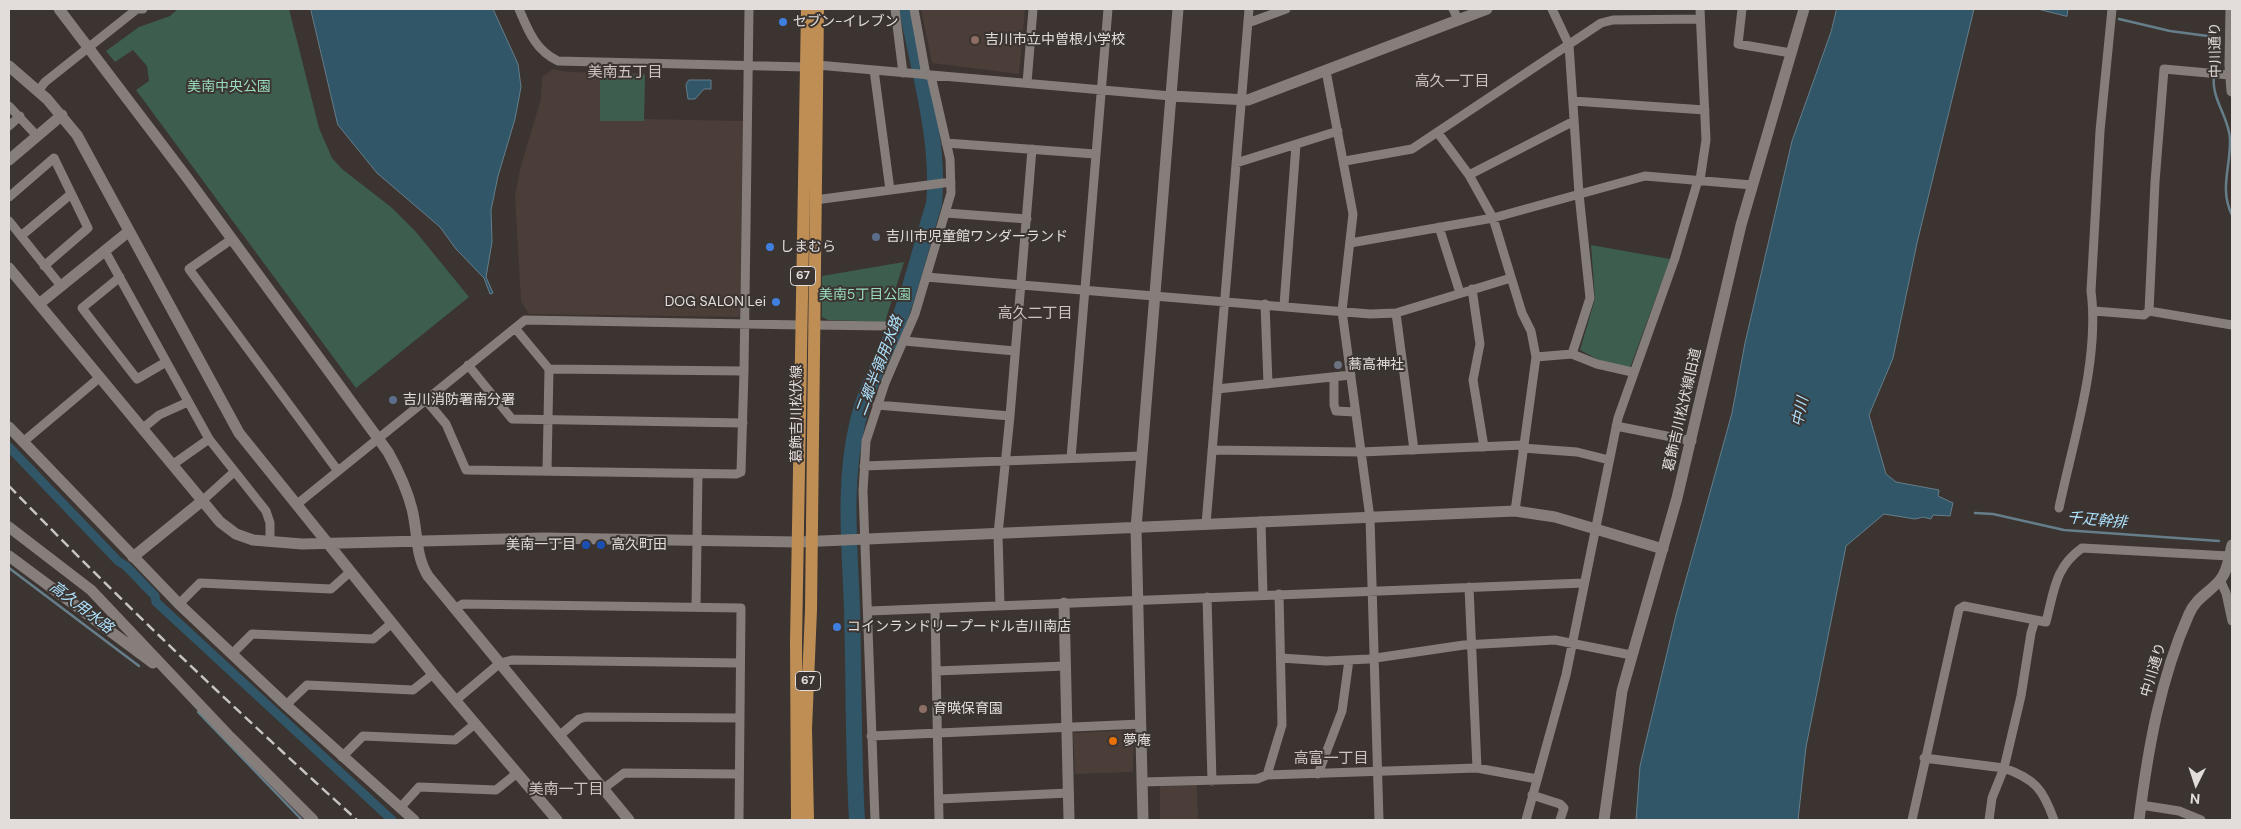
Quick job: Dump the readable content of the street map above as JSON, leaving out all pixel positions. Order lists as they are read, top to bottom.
{
  "streets": {
    "main road": ["67", "葛飾吉川松伏線"],
    "street": ["中川通り", "葛飾吉川松伏線旧道"]
  },
  "districts": [
    "美南五丁目",
    "高久一丁目",
    "高久二丁目",
    "高富一丁目",
    "美南一丁目"
  ],
  "water": [
    "二郷半領用水路",
    "中川",
    "千疋幹排",
    "高久用水路"
  ],
  "parks": ["美南中央公園", "美南5丁目公園"],
  "places": [
    "セブン-イレブン",
    "吉川市立中曽根小学校",
    "吉川市児童館ワンダーランド",
    "しまむら",
    "DOG SALON Lei",
    "蕎高神社",
    "吉川消防署南分署",
    "美南一丁目",
    "高久町田",
    "コインランドリープードル吉川南店",
    "育暎保育園",
    "夢庵"
  ],
  "north": "bottom"
}
